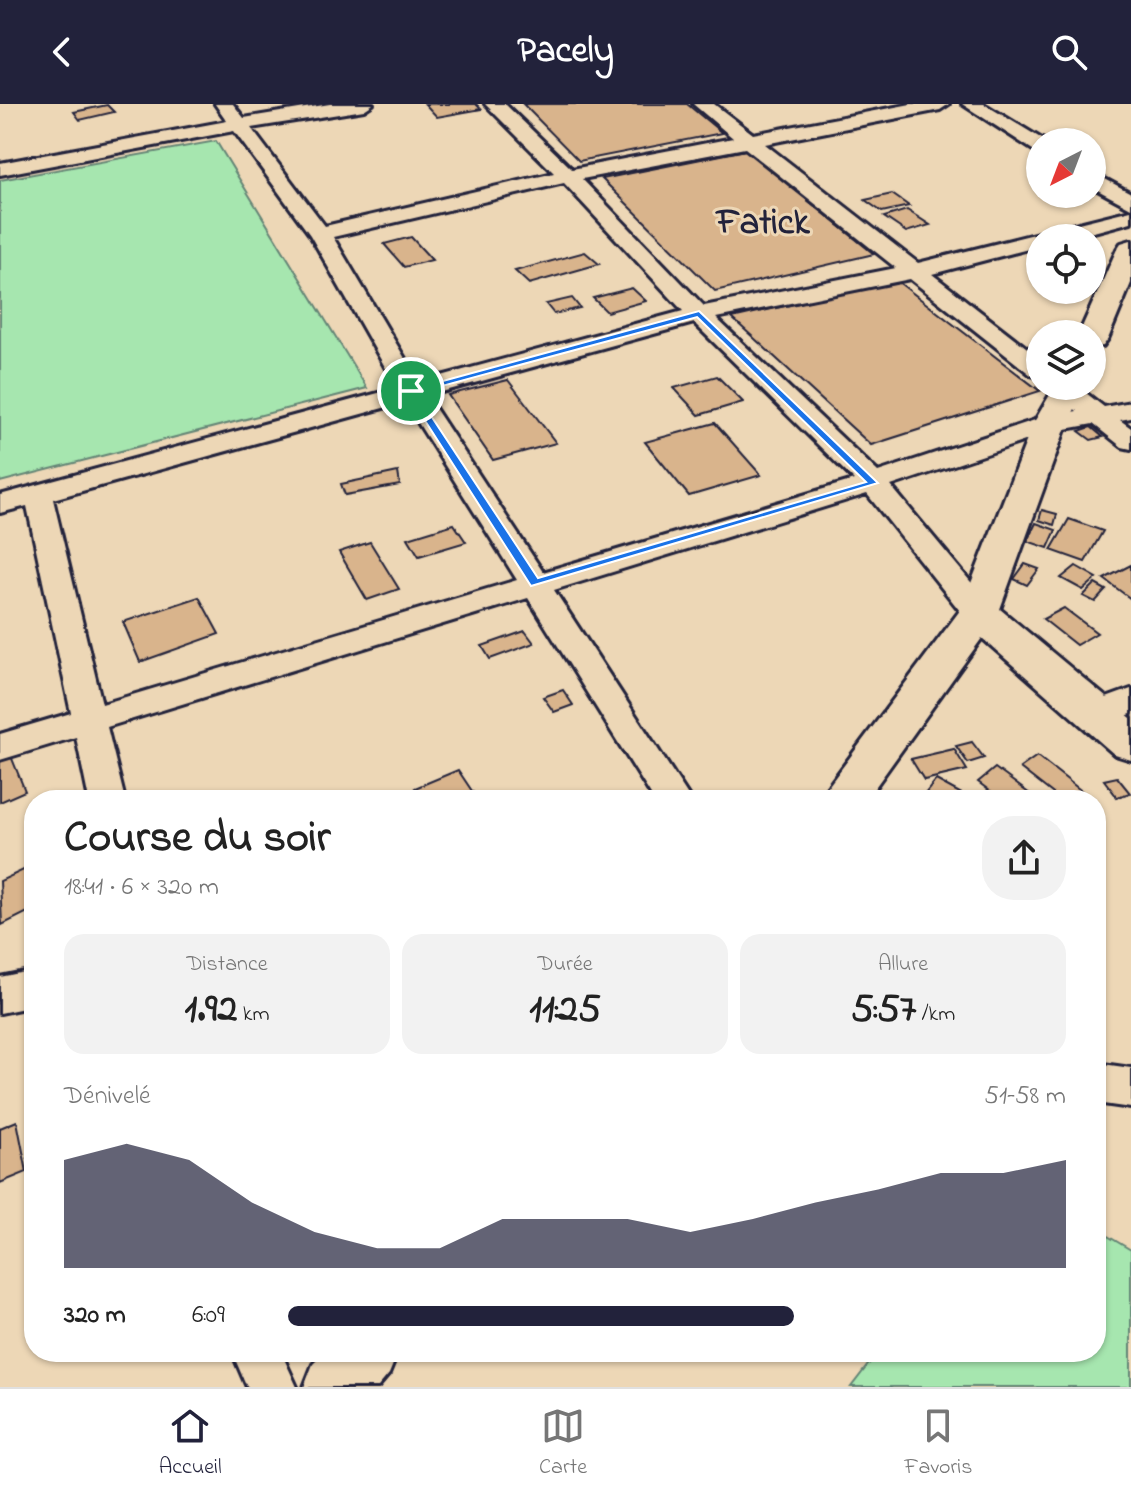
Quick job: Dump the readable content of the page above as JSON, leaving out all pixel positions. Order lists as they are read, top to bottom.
{
  "districts": ["Fatick"],
  "north": "bottom left",
  "page": {
    "header": "Pacely",
    "heading": ["Course du soir", "18:41 · 6 × 320 m"],
    "stats": [
      ["Distance", "1.92 km"],
      ["Durée", "11:25"],
      ["Allure", "5:57 /km"]
    ],
    "chart": ["Dénivelé", "51–58 m"],
    "list": [
      {
        "name": "320 m",
        "note": "6:09"
      }
    ],
    "tabs": ["Accueil", "Carte", "Favoris"]
  }
}
